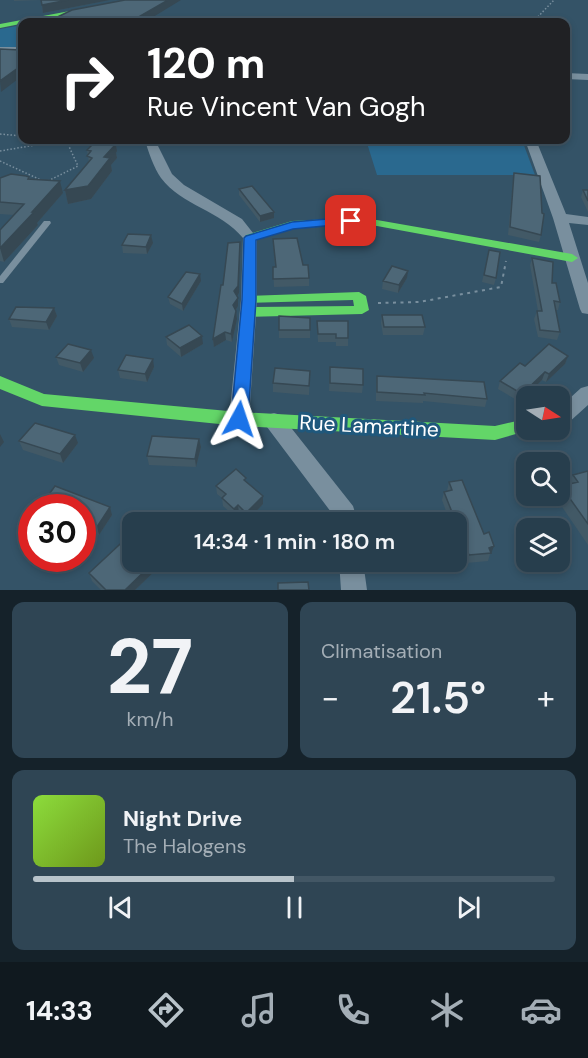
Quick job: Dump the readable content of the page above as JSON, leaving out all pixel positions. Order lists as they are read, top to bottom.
{
  "streets": {
    "street": ["Rue Lamartine"]
  },
  "north": "right",
  "page": {
    "turn": ["120 m", "Rue Vincent Van Gogh"],
    "limit": "30",
    "trip": "14:34 · 1 min · 180 m",
    "tile": [
      ["27", "km/h"],
      "Climatisation"
    ],
    "heat": ["−", "21.5°", "+"],
    "song": ["Night Drive", "The Halogens"],
    "tabs": "14:33"
  }
}
